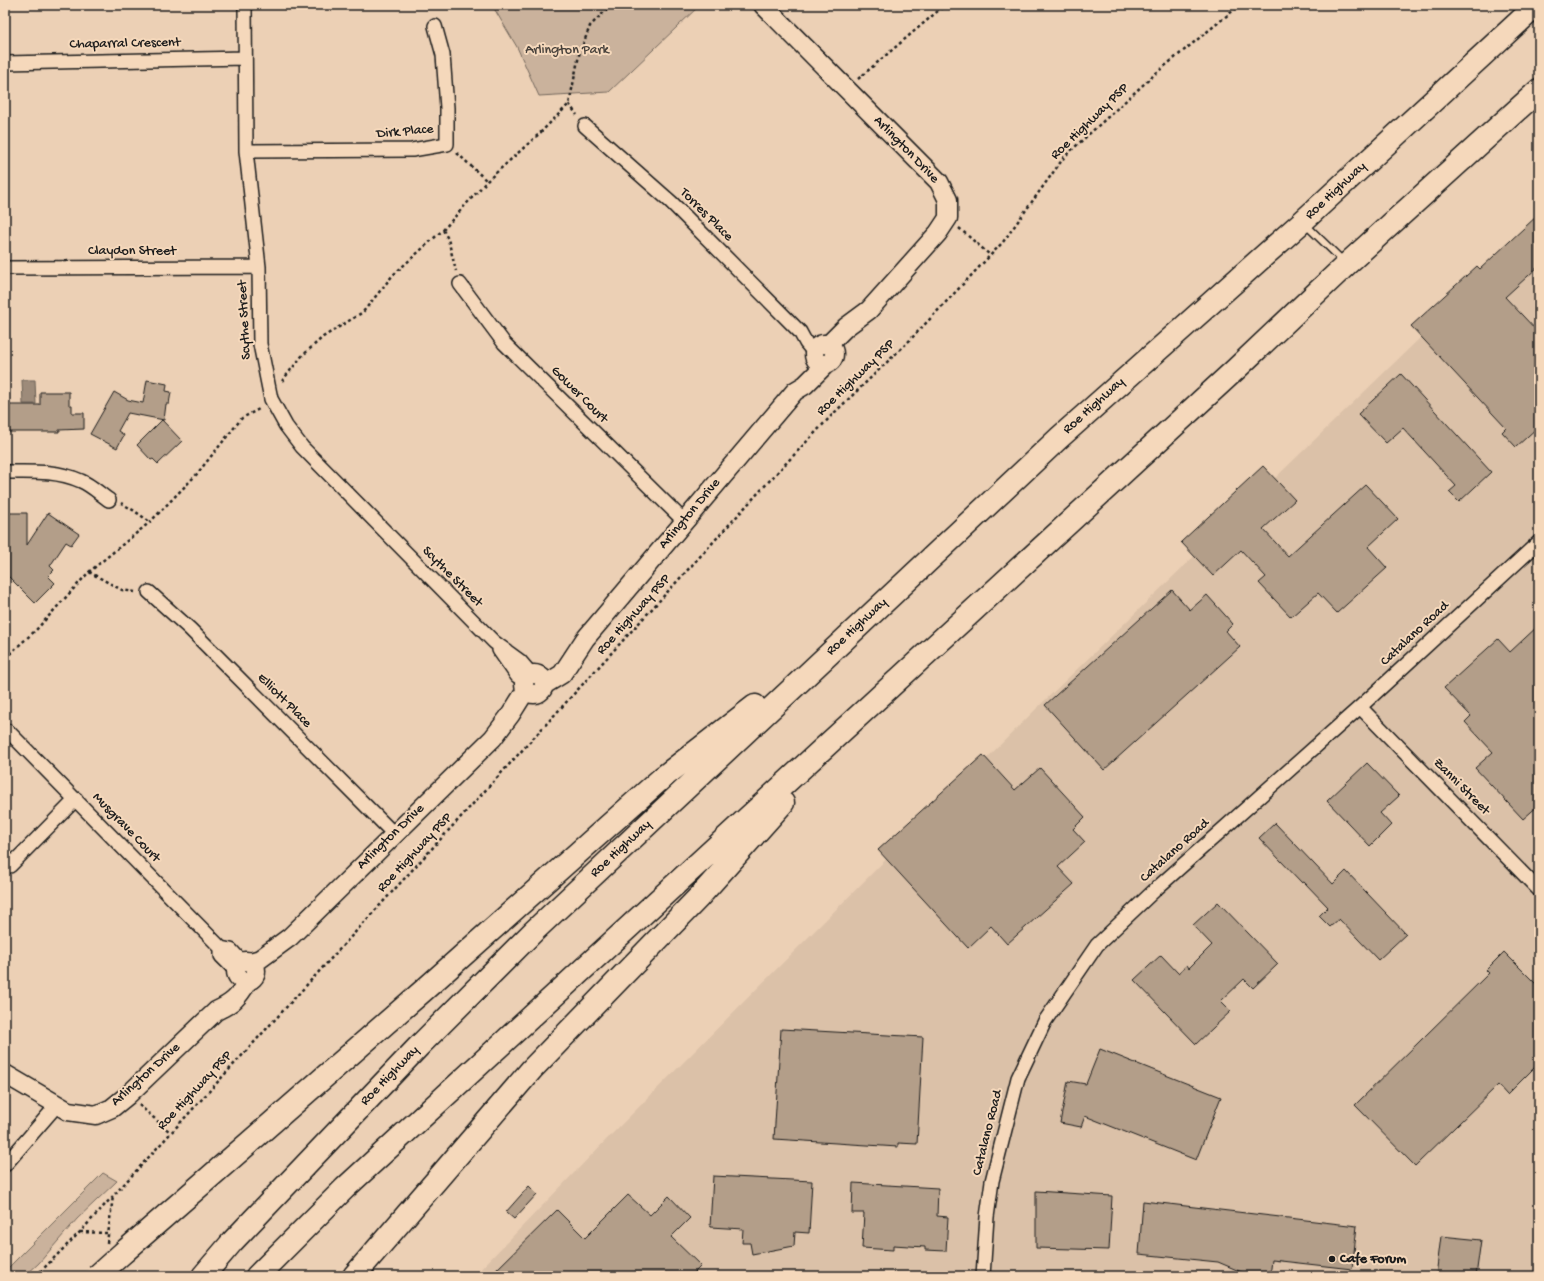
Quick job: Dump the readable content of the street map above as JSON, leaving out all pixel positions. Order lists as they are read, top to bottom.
{
  "streets": {
    "highway": ["Roe Highway"],
    "street": [
      "Chaparral Crescent",
      "Dirk Place",
      "Arlington Drive",
      "Torres Place",
      "Claydon Street",
      "Scythe Street",
      "Gower Court",
      "Catalano Road",
      "Elliott Place",
      "Zanni Street",
      "Musgrave Court"
    ],
    "path": ["Roe Highway PSP"]
  },
  "crossings": [
    ["Chaparral Crescent", "Scythe Street"],
    ["Dirk Place", "Scythe Street"],
    ["Arlington Drive", "Torres Place"],
    ["Arlington Drive", "Scythe Street"],
    ["Arlington Drive", "Gower Court"],
    ["Arlington Drive", "Elliott Place"],
    ["Arlington Drive", "Musgrave Court"],
    ["Claydon Street", "Scythe Street"],
    ["Catalano Road", "Zanni Street"]
  ],
  "parks": ["Arlington Park"],
  "places": ["Cafe Forum"]
}
